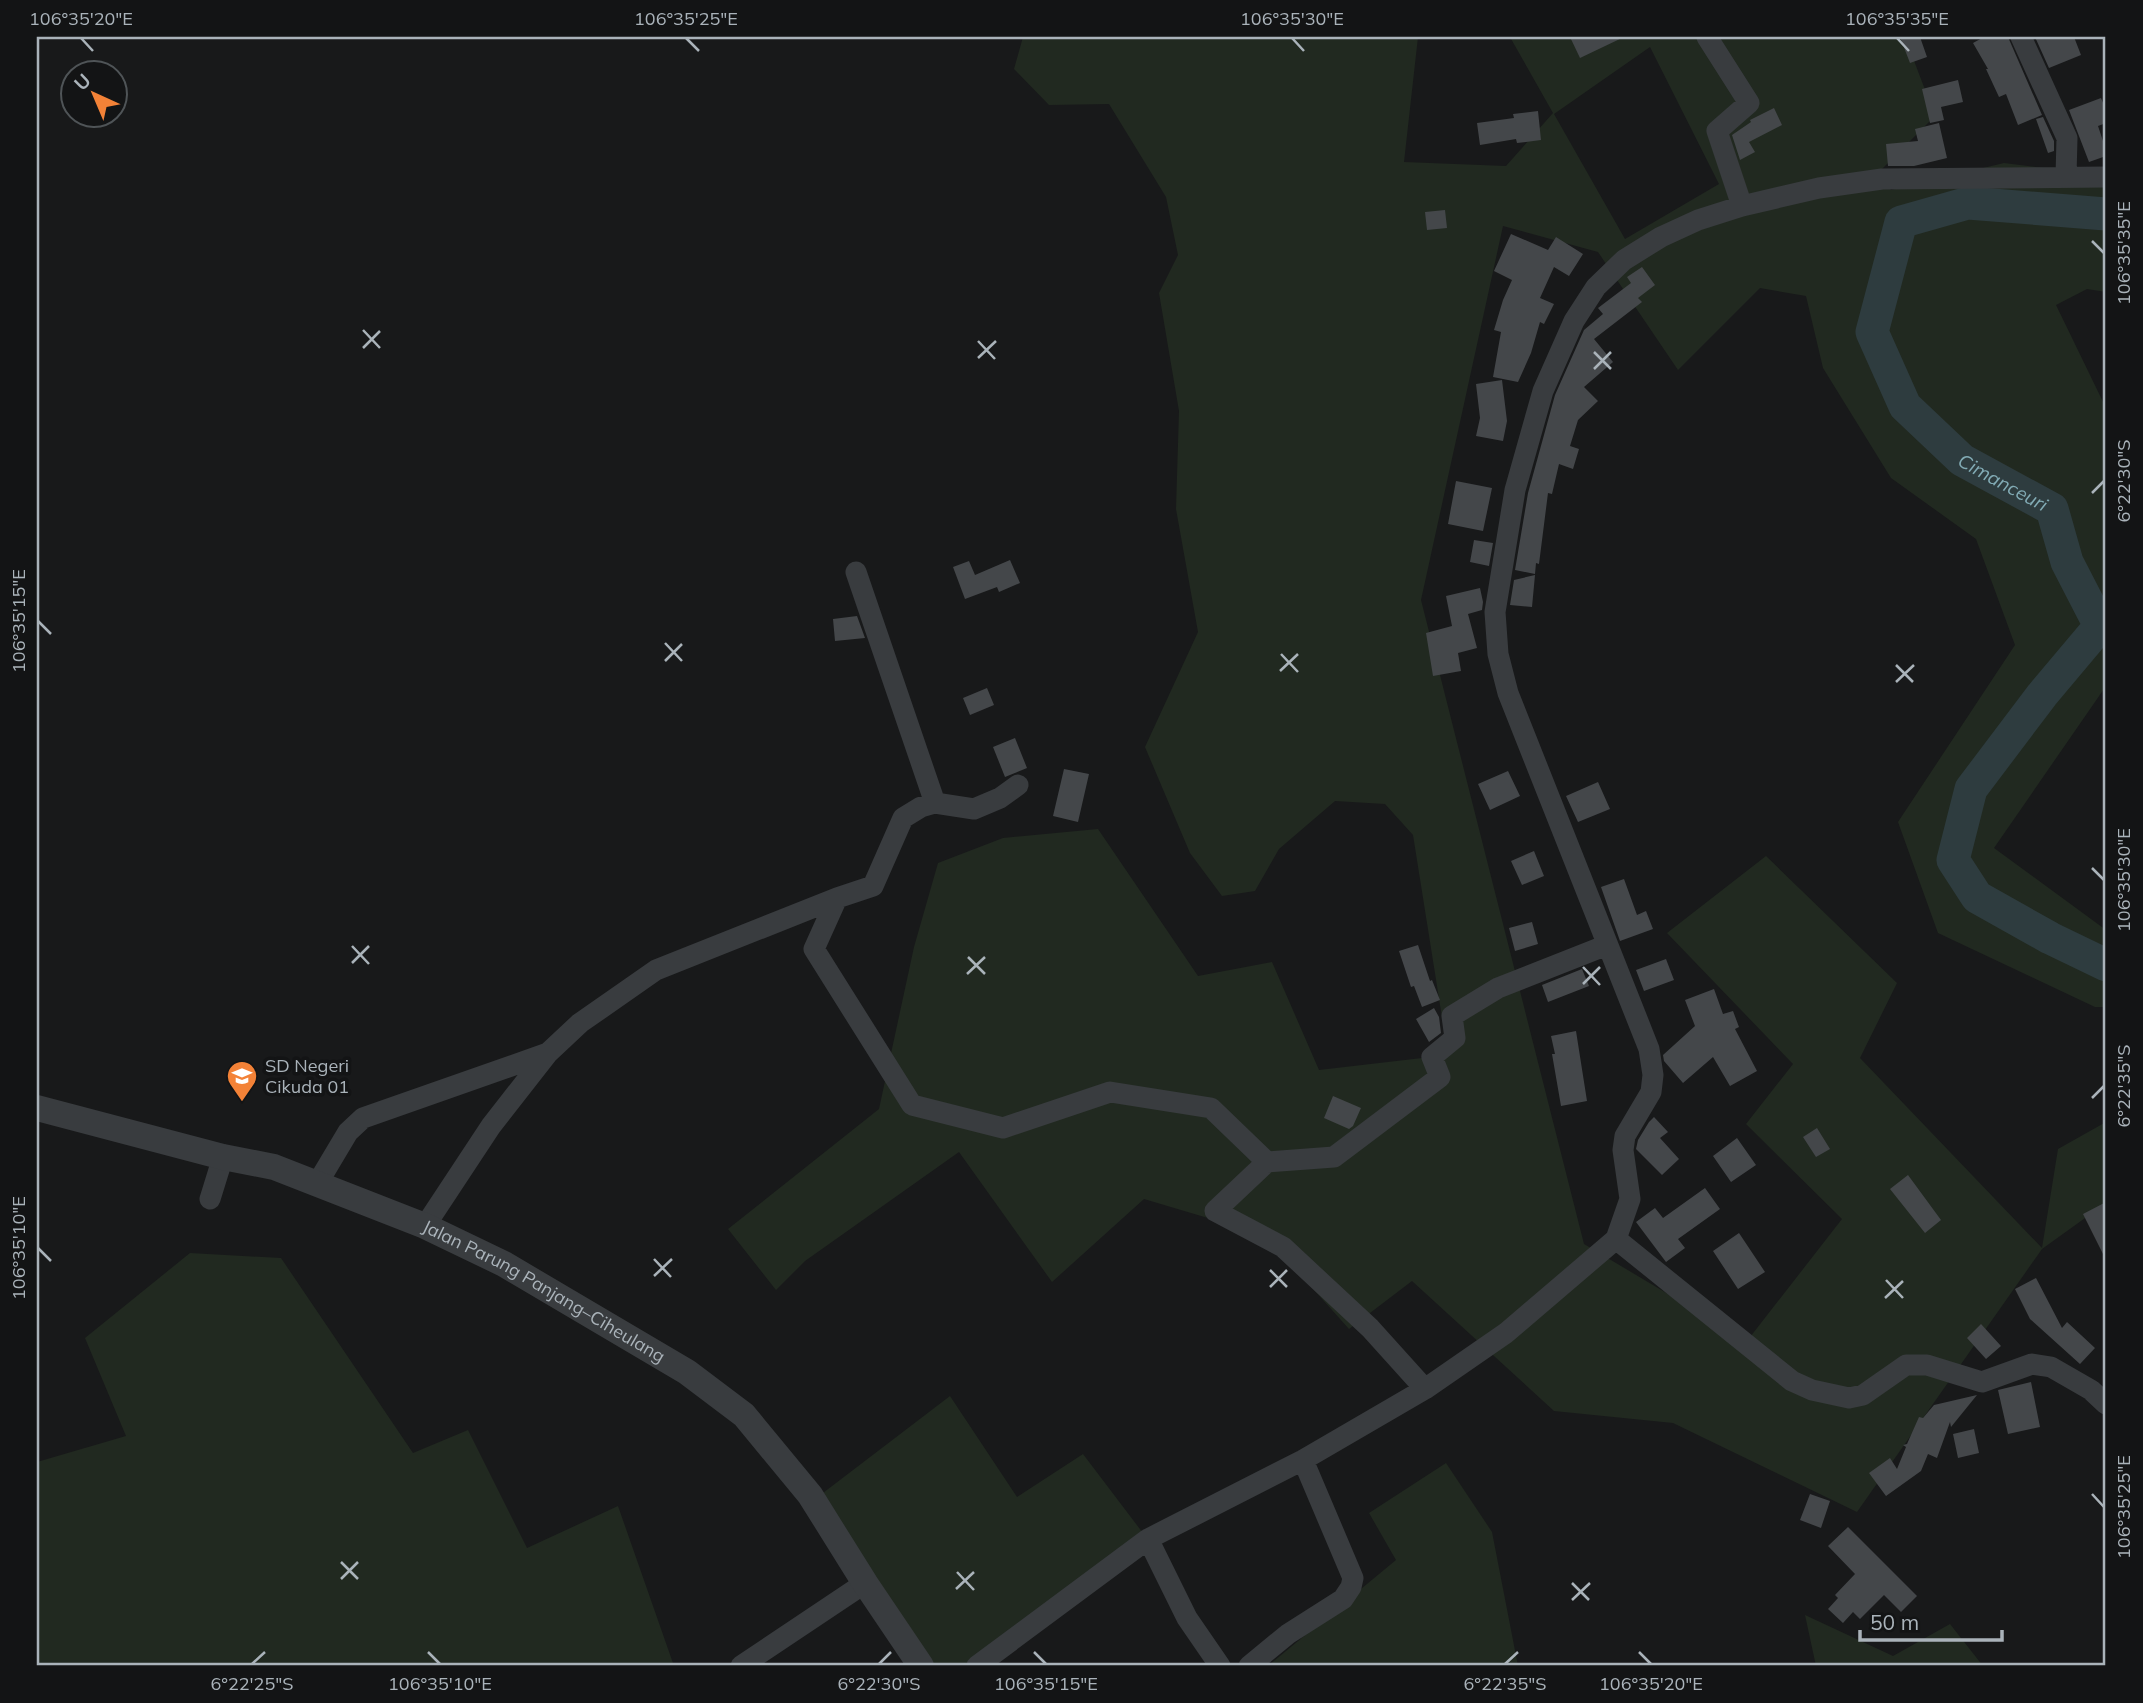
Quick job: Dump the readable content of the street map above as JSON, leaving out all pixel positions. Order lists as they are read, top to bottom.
{
  "streets": {
    "street": ["Jalan Parung Panjang–Ciheulang"]
  },
  "water": ["Cimanceuri"],
  "places": {
    "school or university": ["SD Negeri Cikuda 01"]
  },
  "scale_bar": "50 m",
  "north": "top left",
  "coordinates": [
    "106°35'20\"E",
    "106°35'25\"E",
    "106°35'30\"E",
    "106°35'35\"E",
    "6°22'30\"S",
    "106°35'15\"E",
    "6°22'35\"S",
    "106°35'10\"E",
    "6°22'25\"S"
  ]
}
